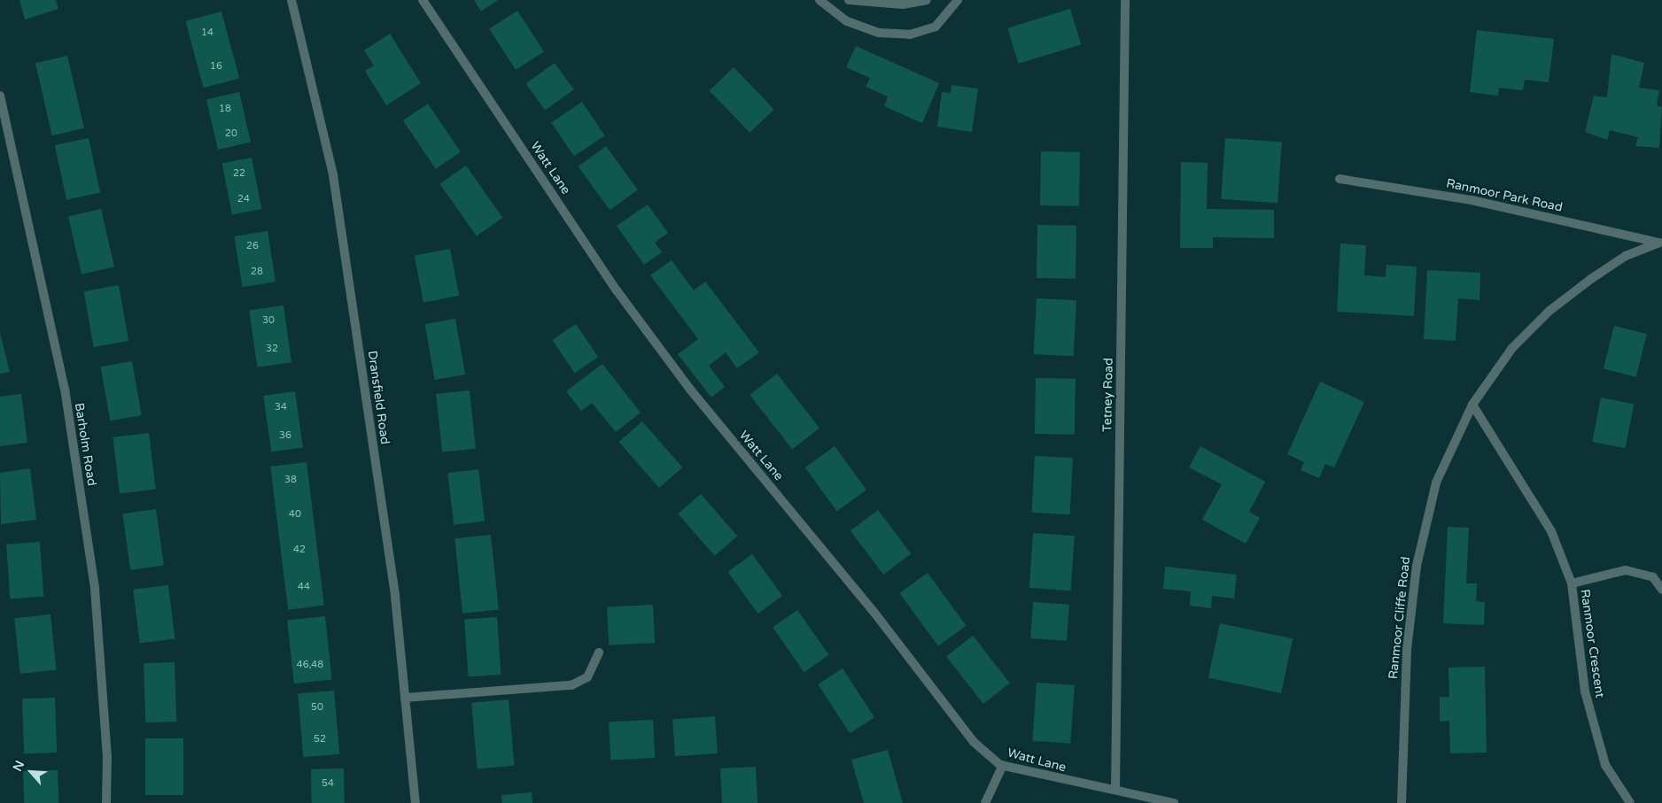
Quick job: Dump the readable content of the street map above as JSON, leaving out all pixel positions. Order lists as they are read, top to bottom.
{
  "streets": {
    "street": [
      "Watt Lane",
      "Ranmoor Park Road",
      "Tetney Road",
      "Dransfield Road",
      "Barholm Road",
      "Ranmoor Cliffe Road",
      "Ranmoor Crescent"
    ]
  },
  "crossings": [
    ["Watt Lane", "Tetney Road"],
    ["Ranmoor Park Road", "Ranmoor Cliffe Road"],
    ["Ranmoor Cliffe Road", "Ranmoor Crescent"]
  ],
  "house_numbers": [
    "14",
    "16",
    "18",
    "20",
    "22",
    "24",
    "26",
    "28",
    "30",
    "32",
    "34",
    "36",
    "38",
    "40",
    "42",
    "44",
    "46,48",
    "50",
    "52",
    "54"
  ],
  "north": "top left"
}
